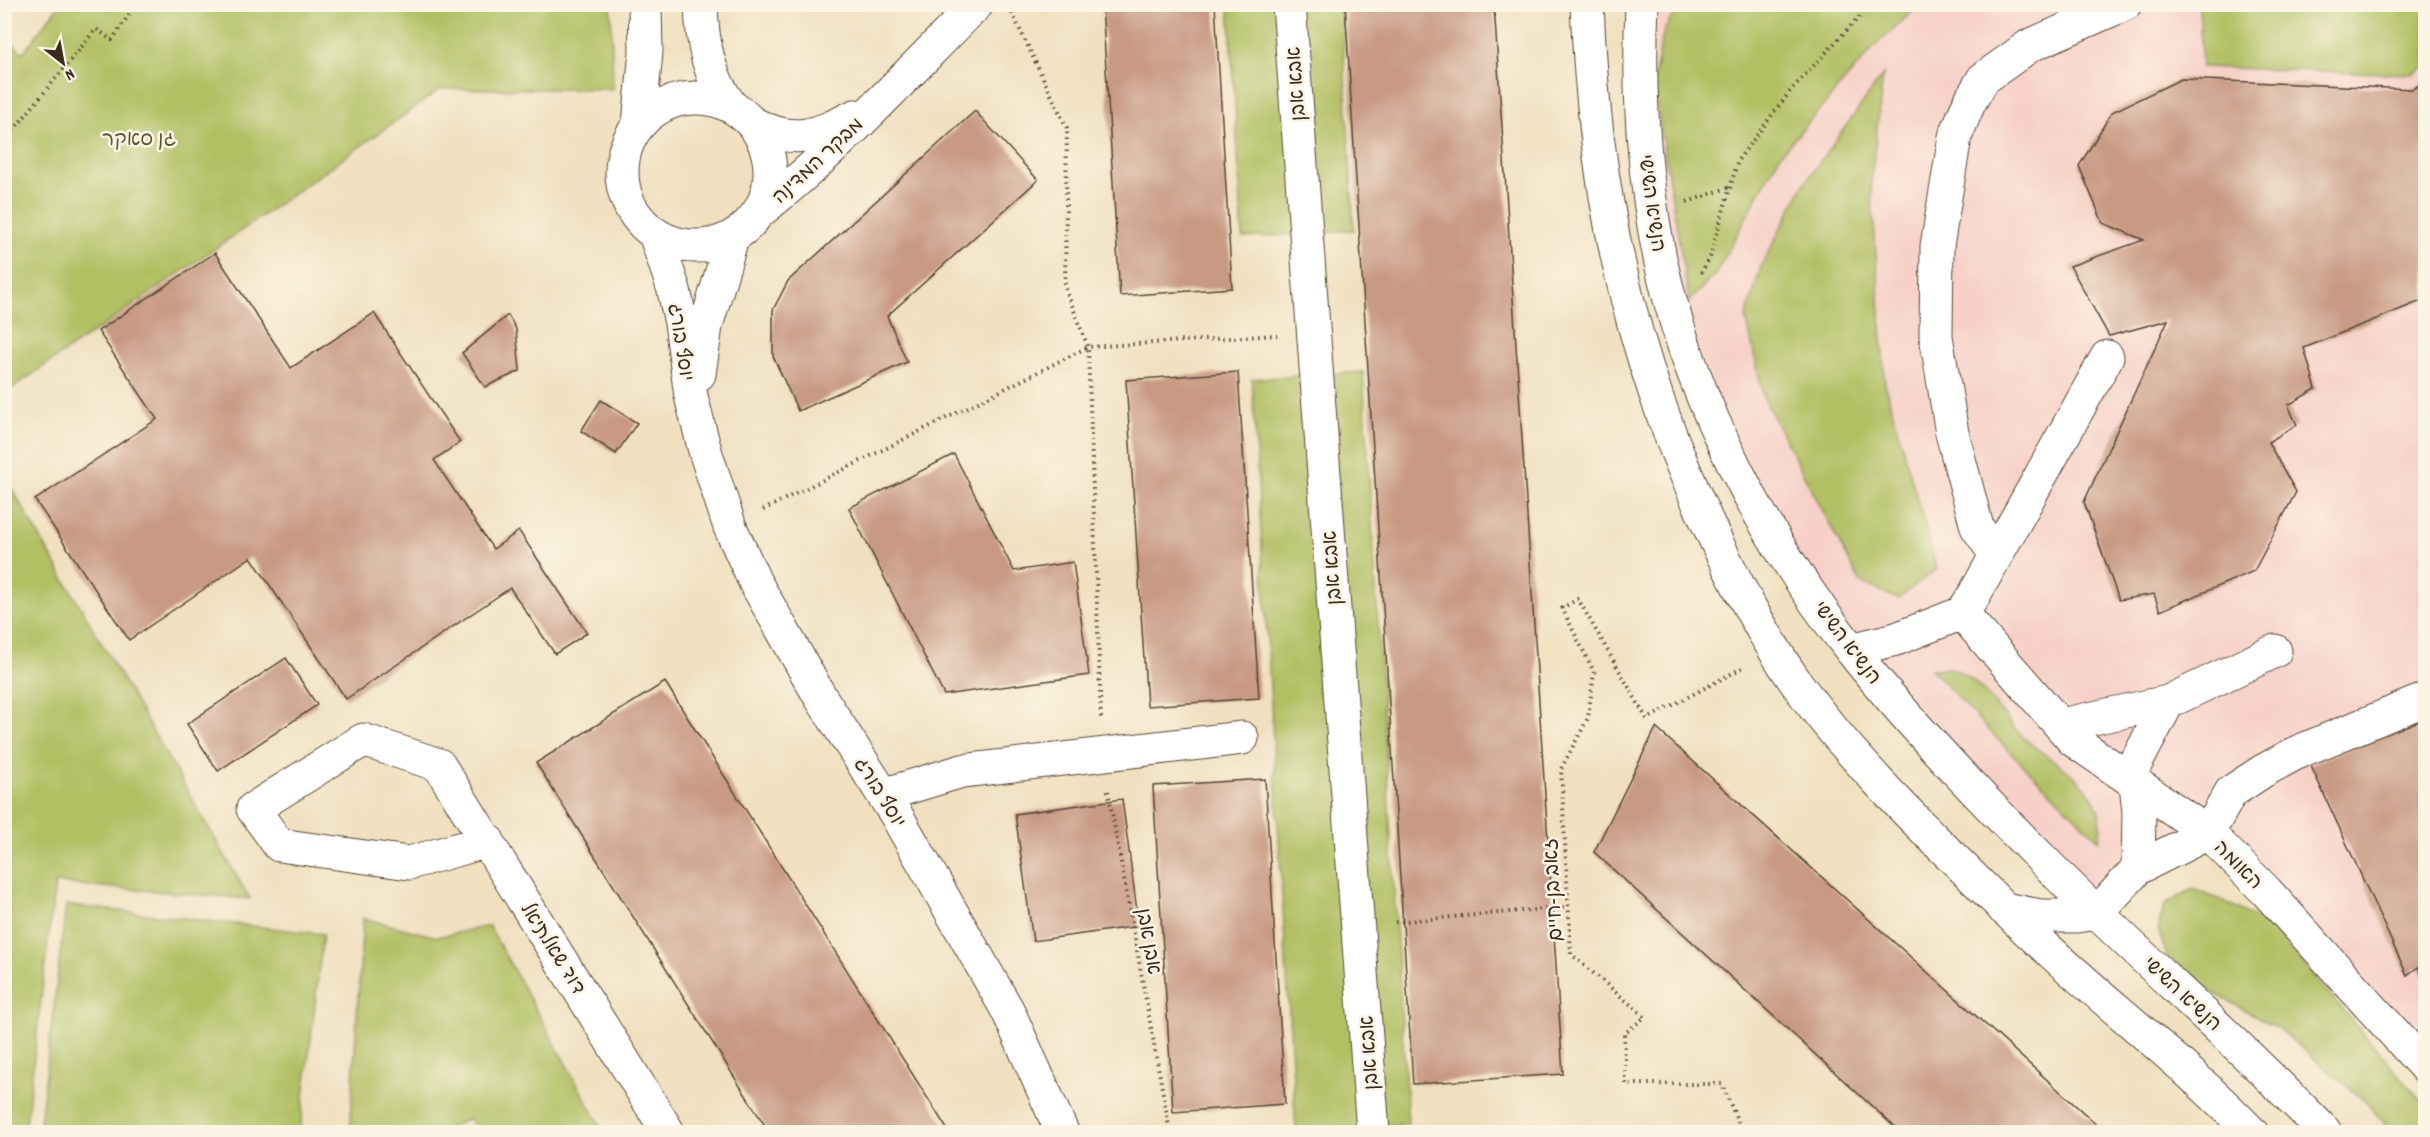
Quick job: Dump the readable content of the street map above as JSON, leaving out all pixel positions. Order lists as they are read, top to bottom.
{
  "streets": {
    "street": [
      "אבא אבן",
      "מבקר המדינה",
      "הנשיא השישי",
      "יוסף בורג",
      "האומה",
      "דוד שאלתיאל"
    ],
    "path": ["זאב בן-חיים", "אבן אבן"]
  },
  "crossings": [
    ["מבקר המדינה", "יוסף בורג"],
    ["הנשיא השישי", "האומה"]
  ],
  "parks": ["גן סאקר"],
  "north": "bottom right"
}
